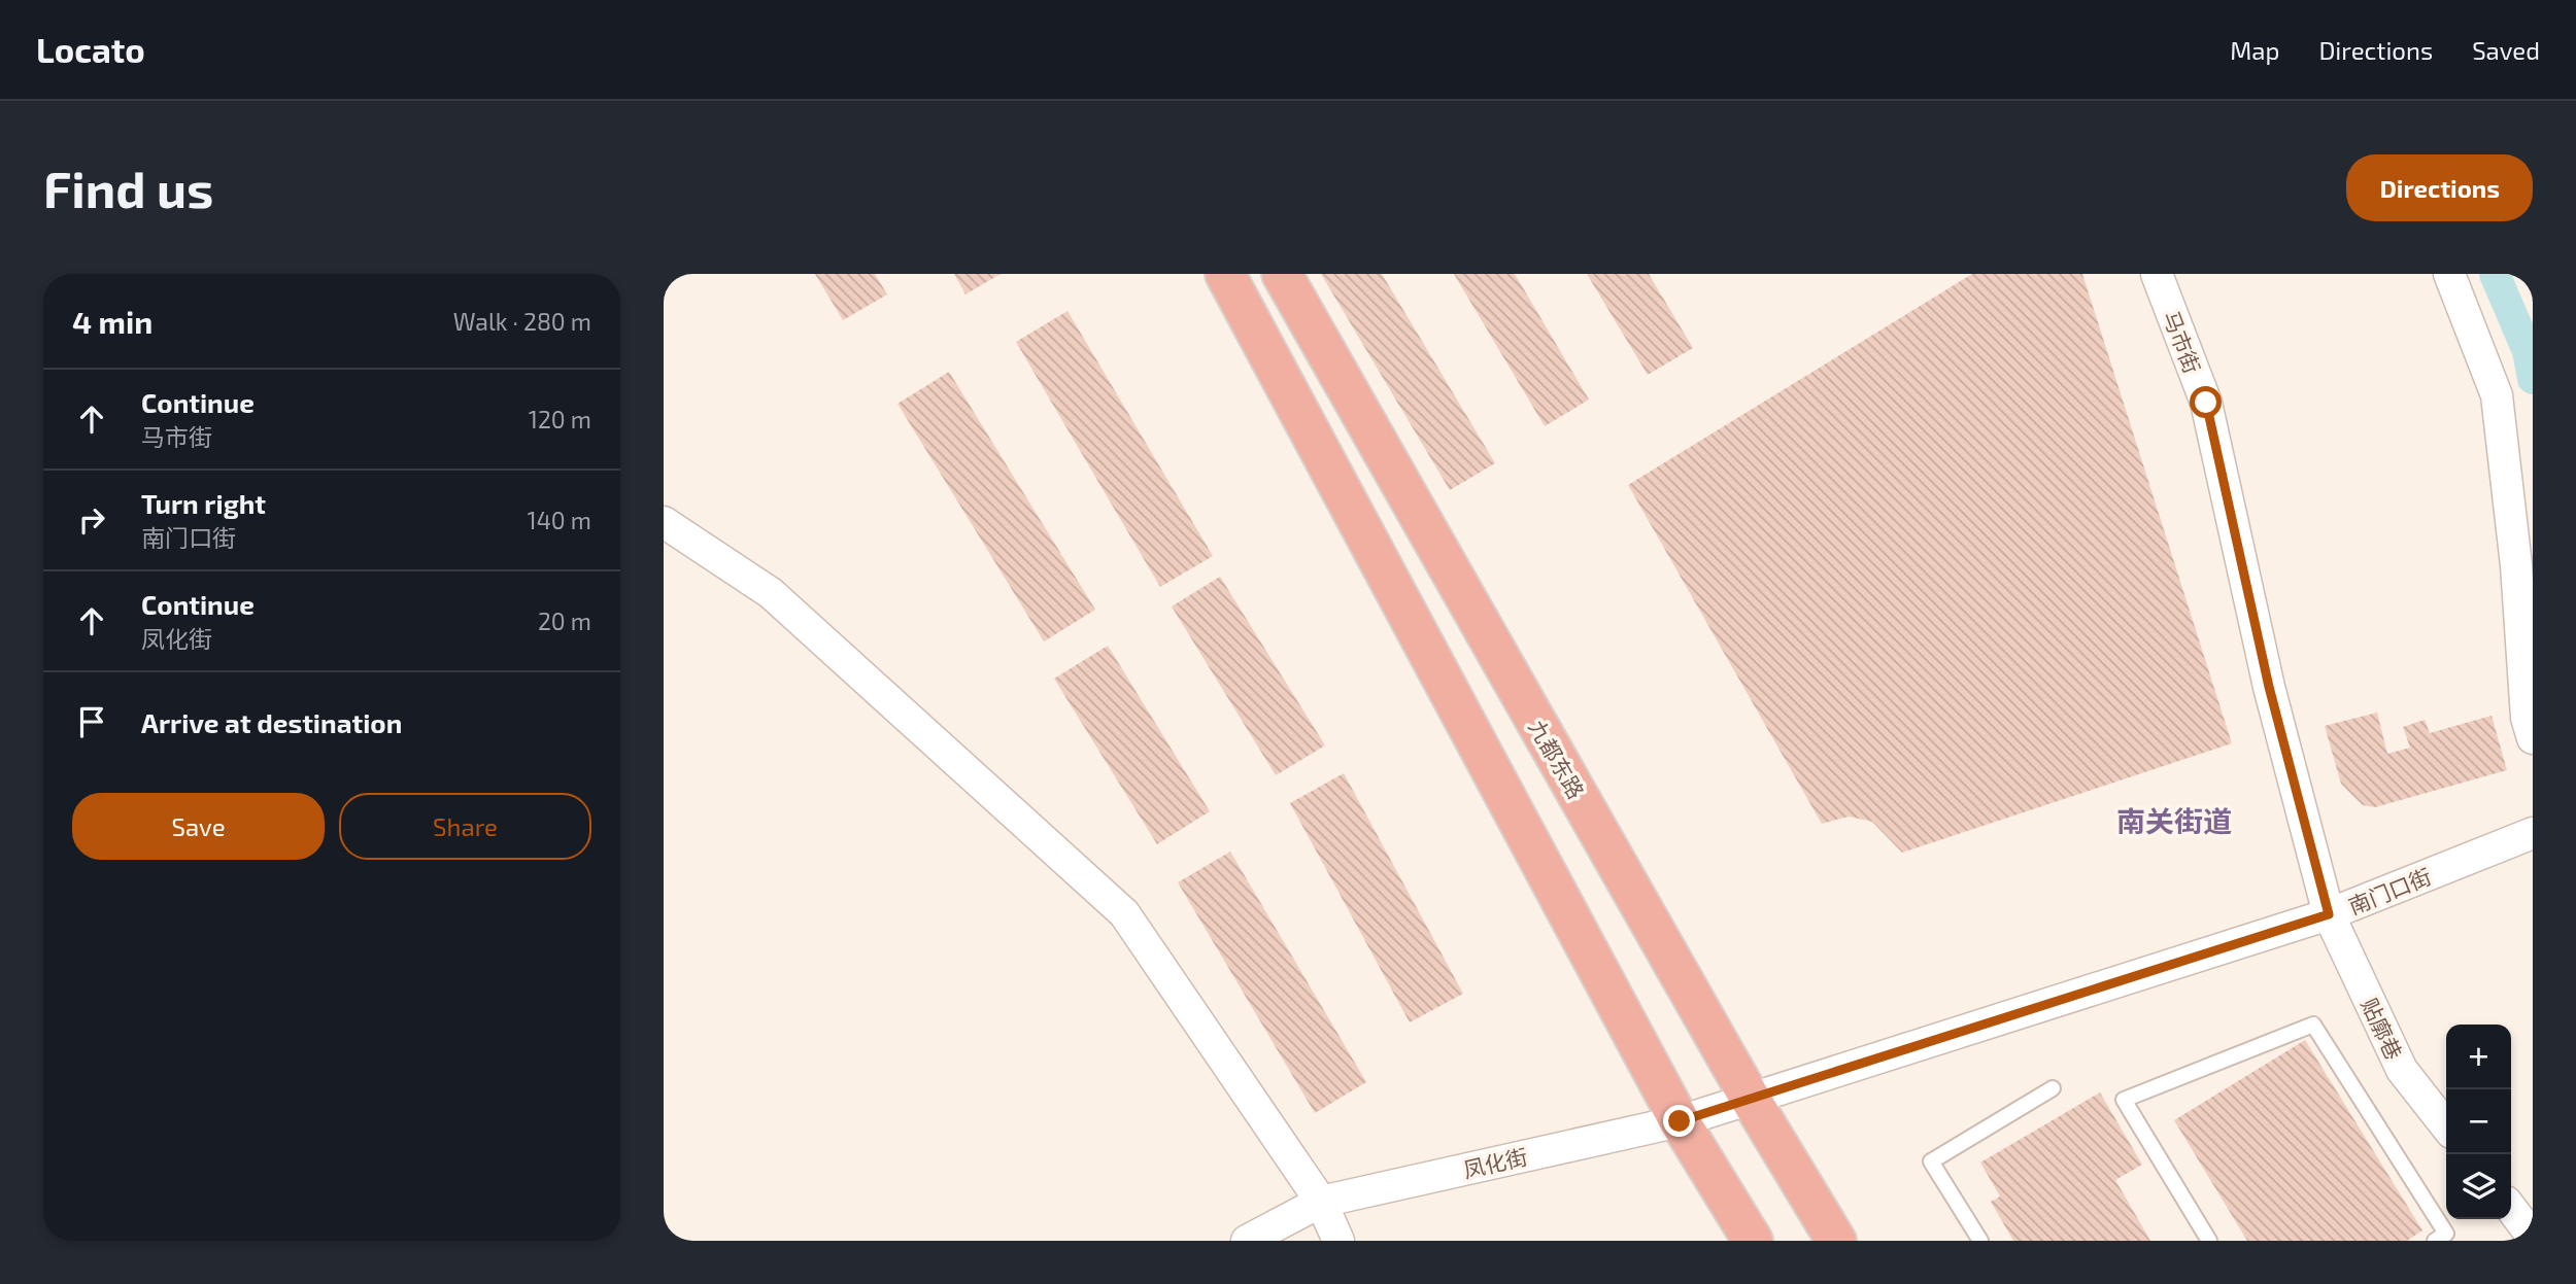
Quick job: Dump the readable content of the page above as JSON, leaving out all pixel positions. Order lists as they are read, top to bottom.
{
  "streets": {
    "highway": ["九都东路"],
    "street": [
      "马市街",
      "南门口街",
      "贴廓巷",
      "凤化街"
    ]
  },
  "crossings": [
    ["马市街", "南门口街"],
    ["马市街", "贴廓巷"],
    ["九都东路", "南门口街"],
    ["九都东路", "凤化街"],
    ["南门口街", "贴廓巷"],
    ["南门口街", "凤化街"]
  ],
  "districts": ["南关街道"],
  "page": {
    "header": "Locato",
    "nav": ["Map", "Directions", "Saved"],
    "buttons": [
      "Directions",
      ["Save", "Share"]
    ],
    "title": "Find us",
    "heading": ["4 min", "Walk · 280 m"],
    "list": [
      ["Continue", "马市街", "120 m"],
      ["Turn right", "南门口街", "140 m"],
      ["Continue", "凤化街", "20 m"],
      "Arrive at destination"
    ],
    "map_buttons": ["+", "−"]
  }
}
